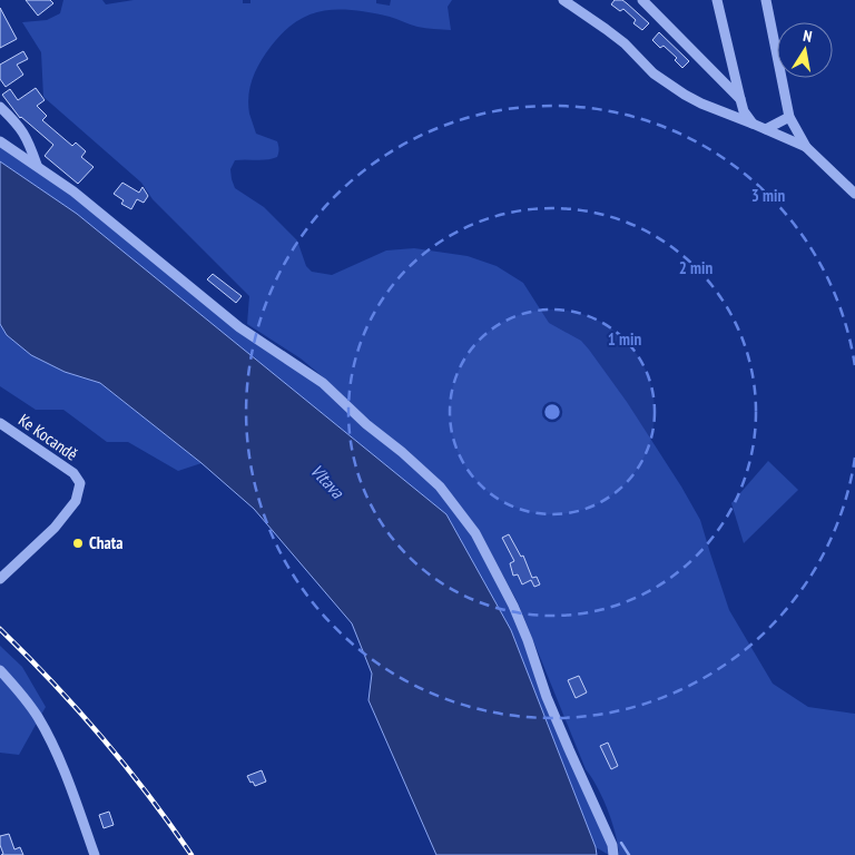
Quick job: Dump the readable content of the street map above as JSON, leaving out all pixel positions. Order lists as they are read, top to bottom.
{
  "streets": {
    "street": ["Ke Kocandě"]
  },
  "water": ["Vltava"],
  "places": ["Chata"],
  "north": "top",
  "rings": ["3 min", "2 min", "1 min"]
}
